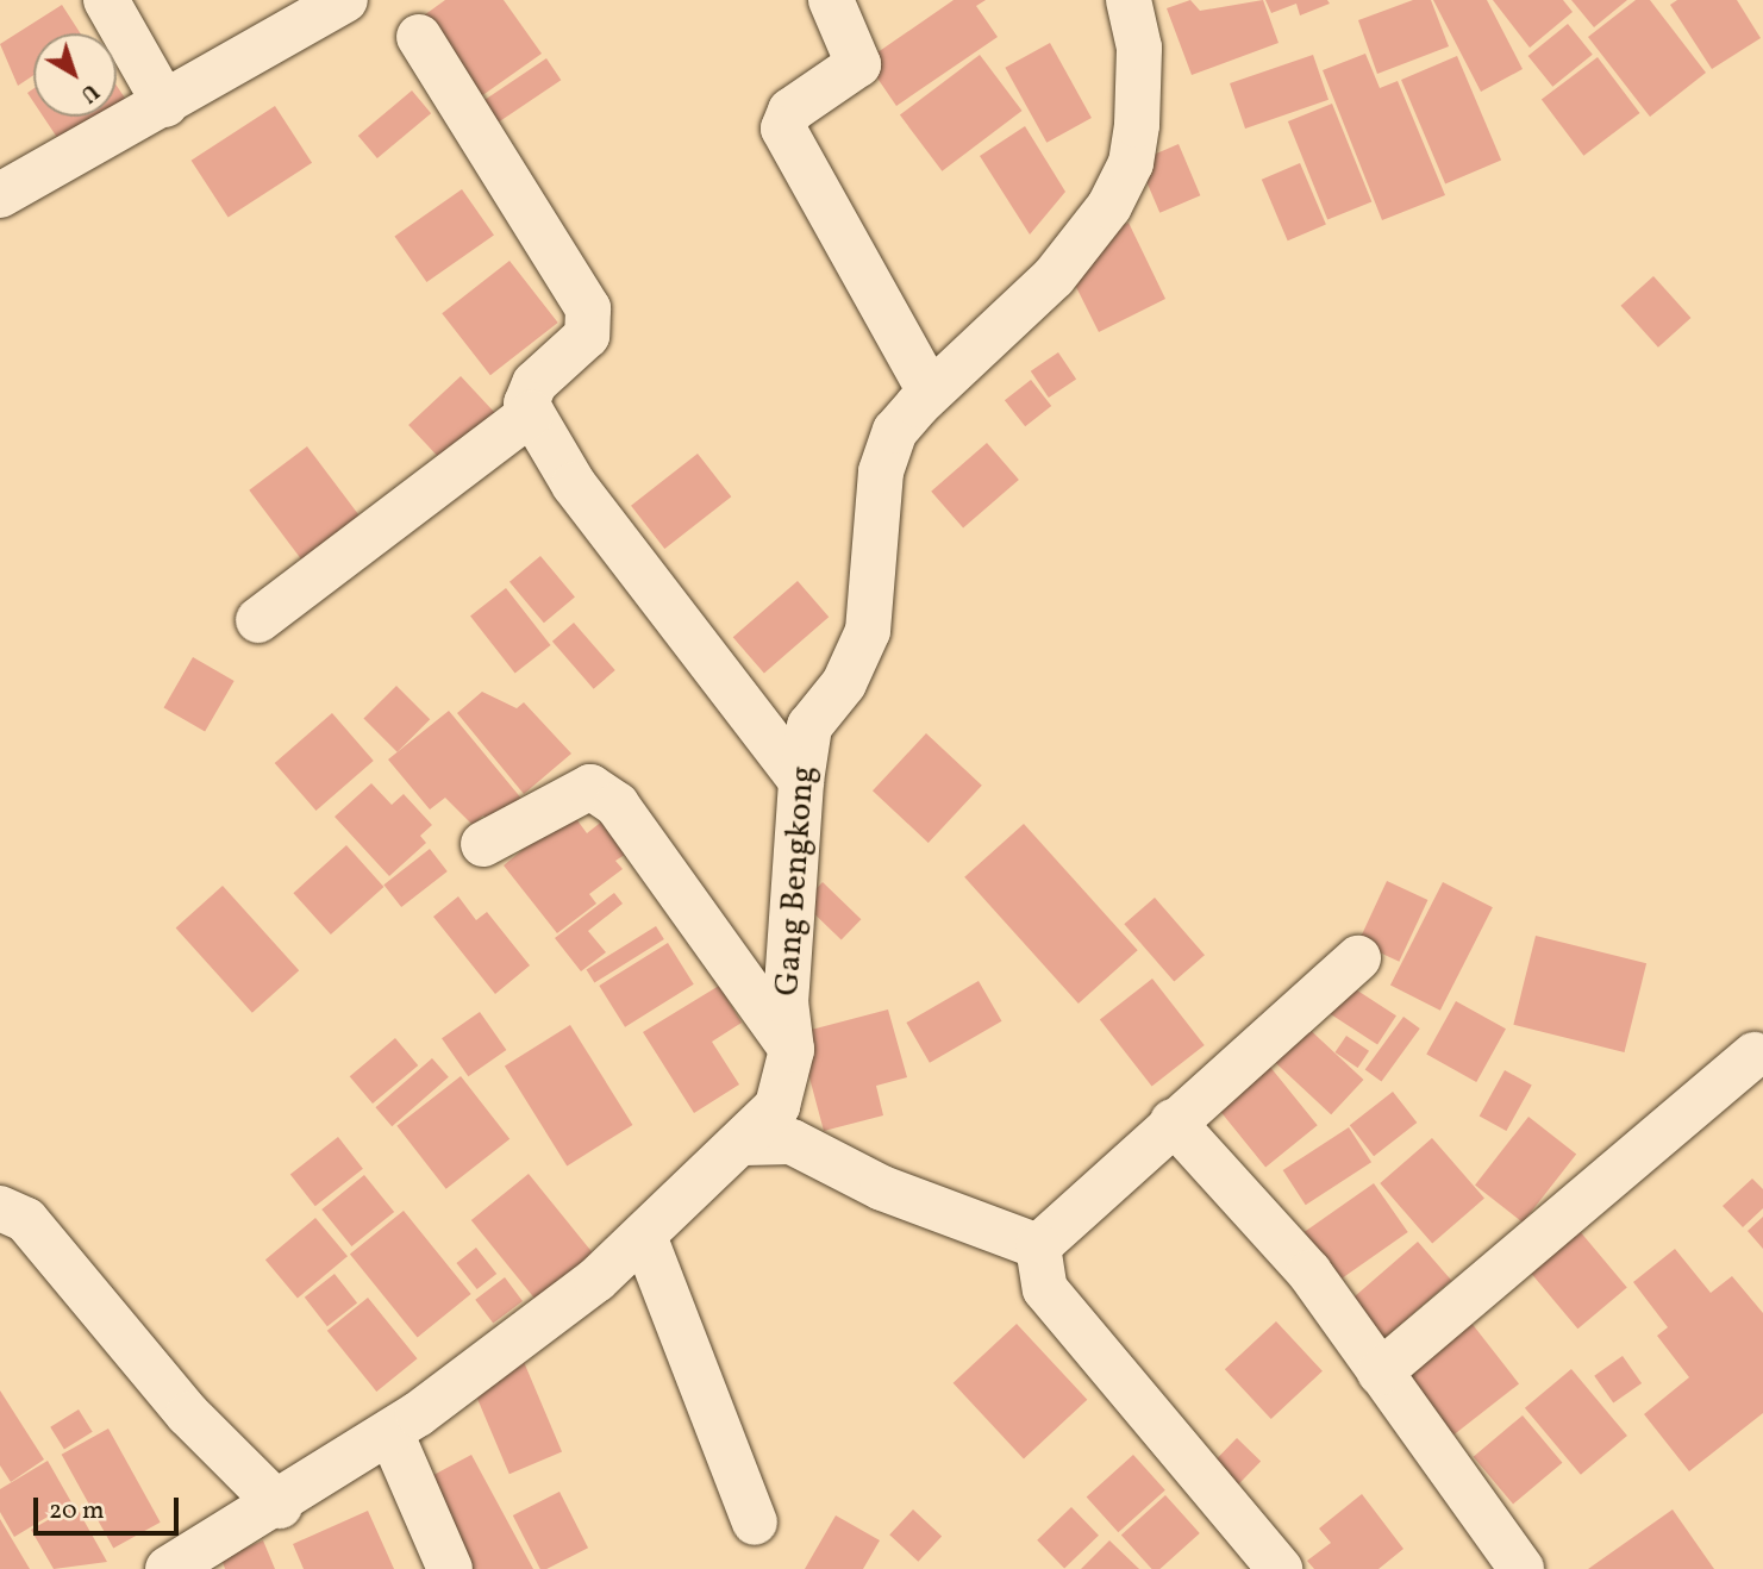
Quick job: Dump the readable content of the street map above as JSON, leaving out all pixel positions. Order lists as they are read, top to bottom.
{
  "streets": {
    "street": ["Gang Bengkong"]
  },
  "scale_bar": "20 m",
  "north": "bottom right"
}
